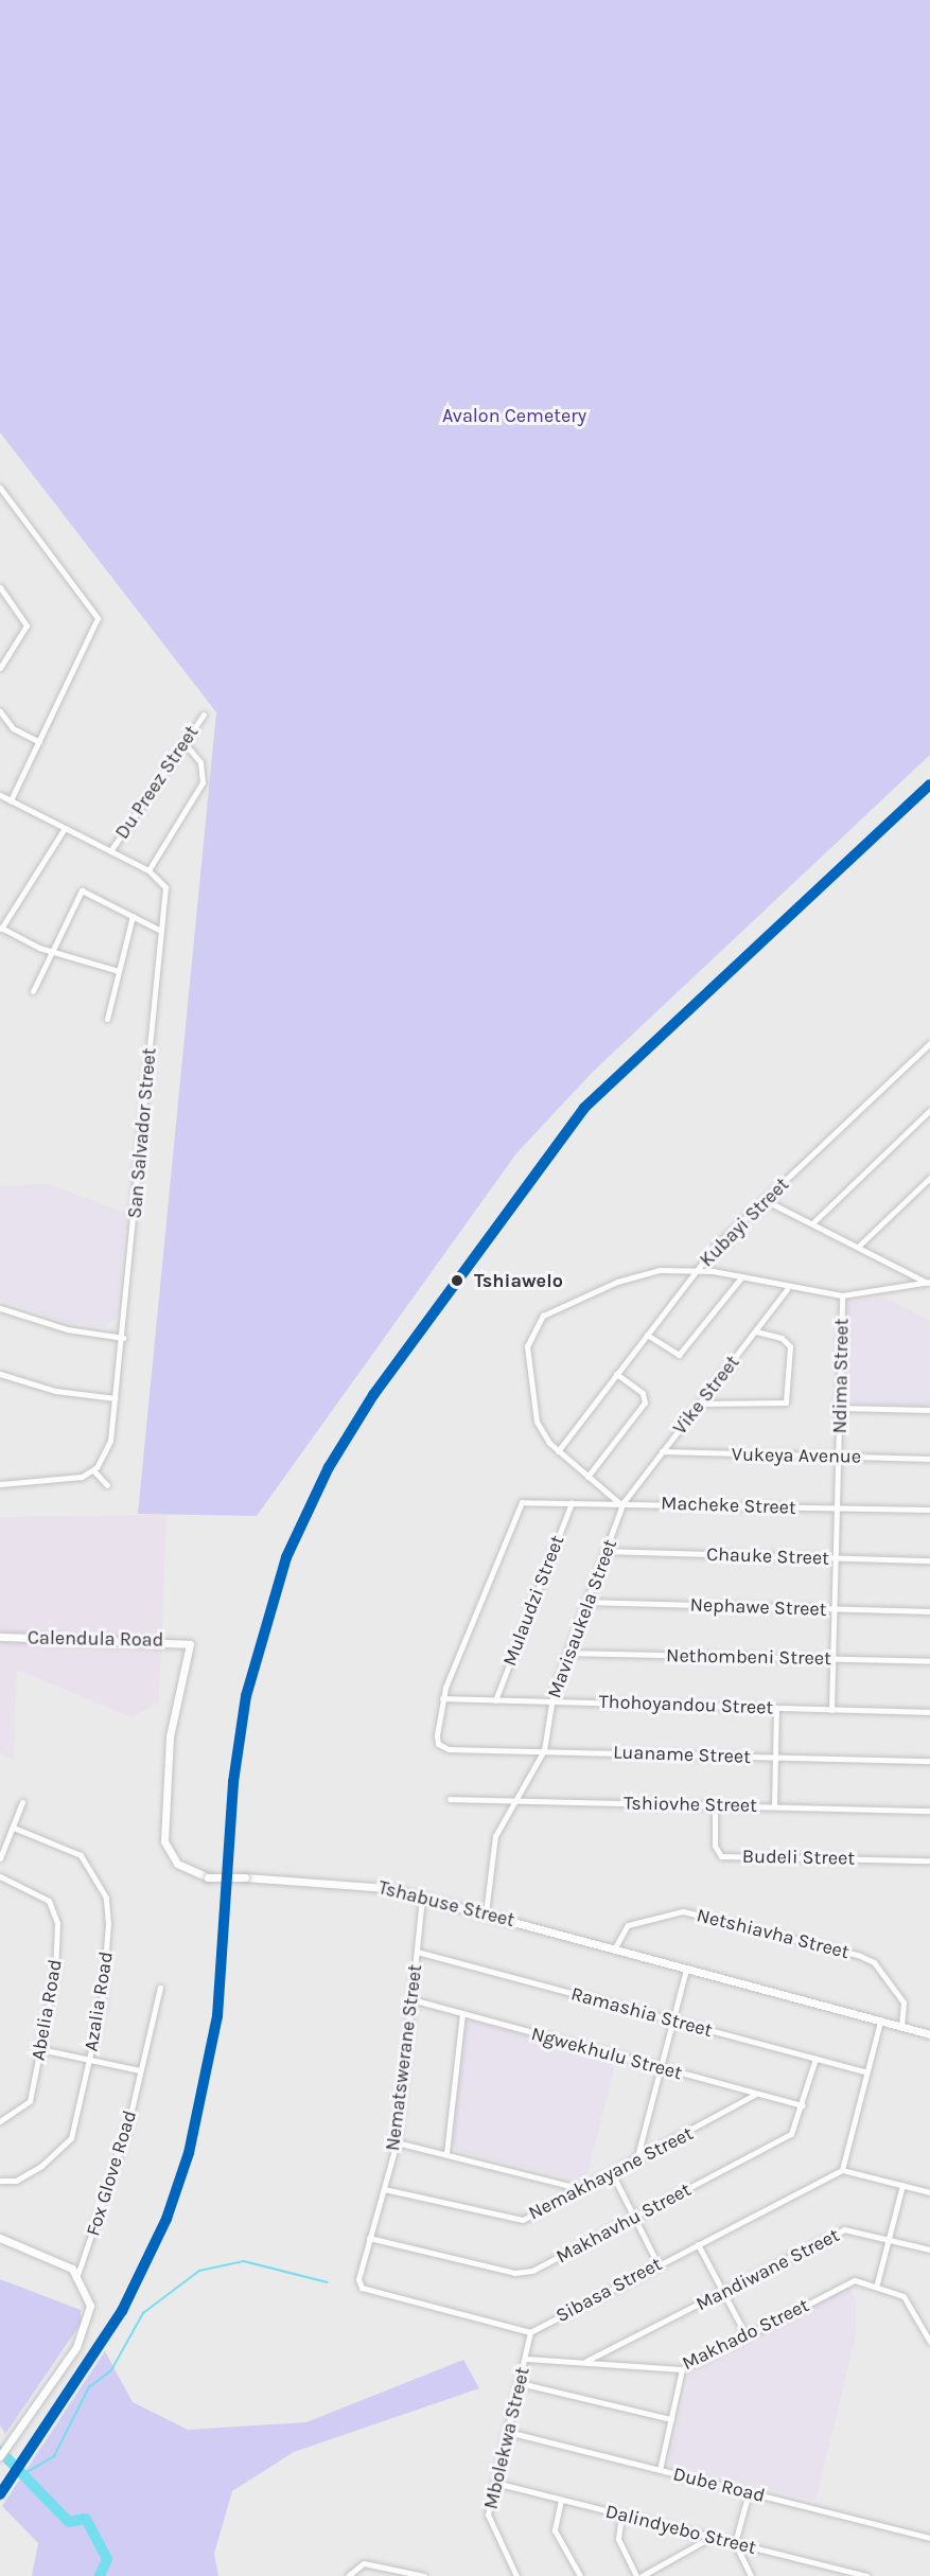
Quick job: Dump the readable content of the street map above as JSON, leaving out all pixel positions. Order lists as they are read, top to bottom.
{
  "streets": {
    "street": [
      "Du Preez Street",
      "San Salvador Street",
      "Kubayi Street",
      "Ndima Street",
      "Vike Street",
      "Vukeya Avenue",
      "Macheke Street",
      "Chauke Street",
      "Mulaudzi Street",
      "Nephawe Street",
      "Mavisaukela Street",
      "Calendula Road",
      "Nethombeni Street",
      "Thohoyandou Street",
      "Luaname Street",
      "Tshiovhe Street",
      "Budeli Street",
      "Tshabuse Street",
      "Netshiavha Street",
      "Azalia Road",
      "Abelia Road",
      "Ramashia Street",
      "Ngwekhulu Street",
      "Nematswerane Street",
      "Fox Glove Road",
      "Nemakhayane Street",
      "Makhavhu Street",
      "Mandiwane Street",
      "Sibasa Street",
      "Makhado Street",
      "Mbolekwa Street",
      "Dube Road",
      "Dalindyebo Street"
    ]
  },
  "crossings": [
    ["Du Preez Street", "San Salvador Street"],
    ["Ndima Street", "Vukeya Avenue"],
    ["Ndima Street", "Macheke Street"],
    ["Ndima Street", "Chauke Street"],
    ["Ndima Street", "Nephawe Street"],
    ["Ndima Street", "Nethombeni Street"],
    ["Ndima Street", "Thohoyandou Street"],
    ["Vike Street", "Vukeya Avenue"],
    ["Vike Street", "Macheke Street"],
    ["Vike Street", "Mavisaukela Street"],
    ["Macheke Street", "Mulaudzi Street"],
    ["Macheke Street", "Mavisaukela Street"],
    ["Macheke Street", "Thohoyandou Street"],
    ["Macheke Street", "Luaname Street"],
    ["Chauke Street", "Mavisaukela Street"],
    ["Mulaudzi Street", "Thohoyandou Street"],
    ["Nephawe Street", "Mavisaukela Street"],
    ["Mavisaukela Street", "Nethombeni Street"],
    ["Mavisaukela Street", "Thohoyandou Street"],
    ["Mavisaukela Street", "Luaname Street"],
    ["Mavisaukela Street", "Tshiovhe Street"],
    ["Mavisaukela Street", "Tshabuse Street"],
    ["Calendula Road", "Tshabuse Street"],
    ["Thohoyandou Street", "Luaname Street"],
    ["Tshiovhe Street", "Budeli Street"],
    ["Tshabuse Street", "Netshiavha Street"],
    ["Tshabuse Street", "Nematswerane Street"],
    ["Ramashia Street", "Nematswerane Street"],
    ["Ramashia Street", "Makhavhu Street"],
    ["Ngwekhulu Street", "Nematswerane Street"],
    ["Ngwekhulu Street", "Nemakhayane Street"],
    ["Ngwekhulu Street", "Makhavhu Street"],
    ["Nematswerane Street", "Nemakhayane Street"],
    ["Nematswerane Street", "Makhavhu Street"],
    ["Nematswerane Street", "Sibasa Street"],
    ["Nematswerane Street", "Mbolekwa Street"],
    ["Mandiwane Street", "Makhado Street"],
    ["Sibasa Street", "Mbolekwa Street"],
    ["Makhado Street", "Mbolekwa Street"],
    ["Mbolekwa Street", "Dube Road"],
    ["Mbolekwa Street", "Dalindyebo Street"]
  ],
  "parks": ["Avalon Cemetery"],
  "places": ["Tshiawelo"]
}
